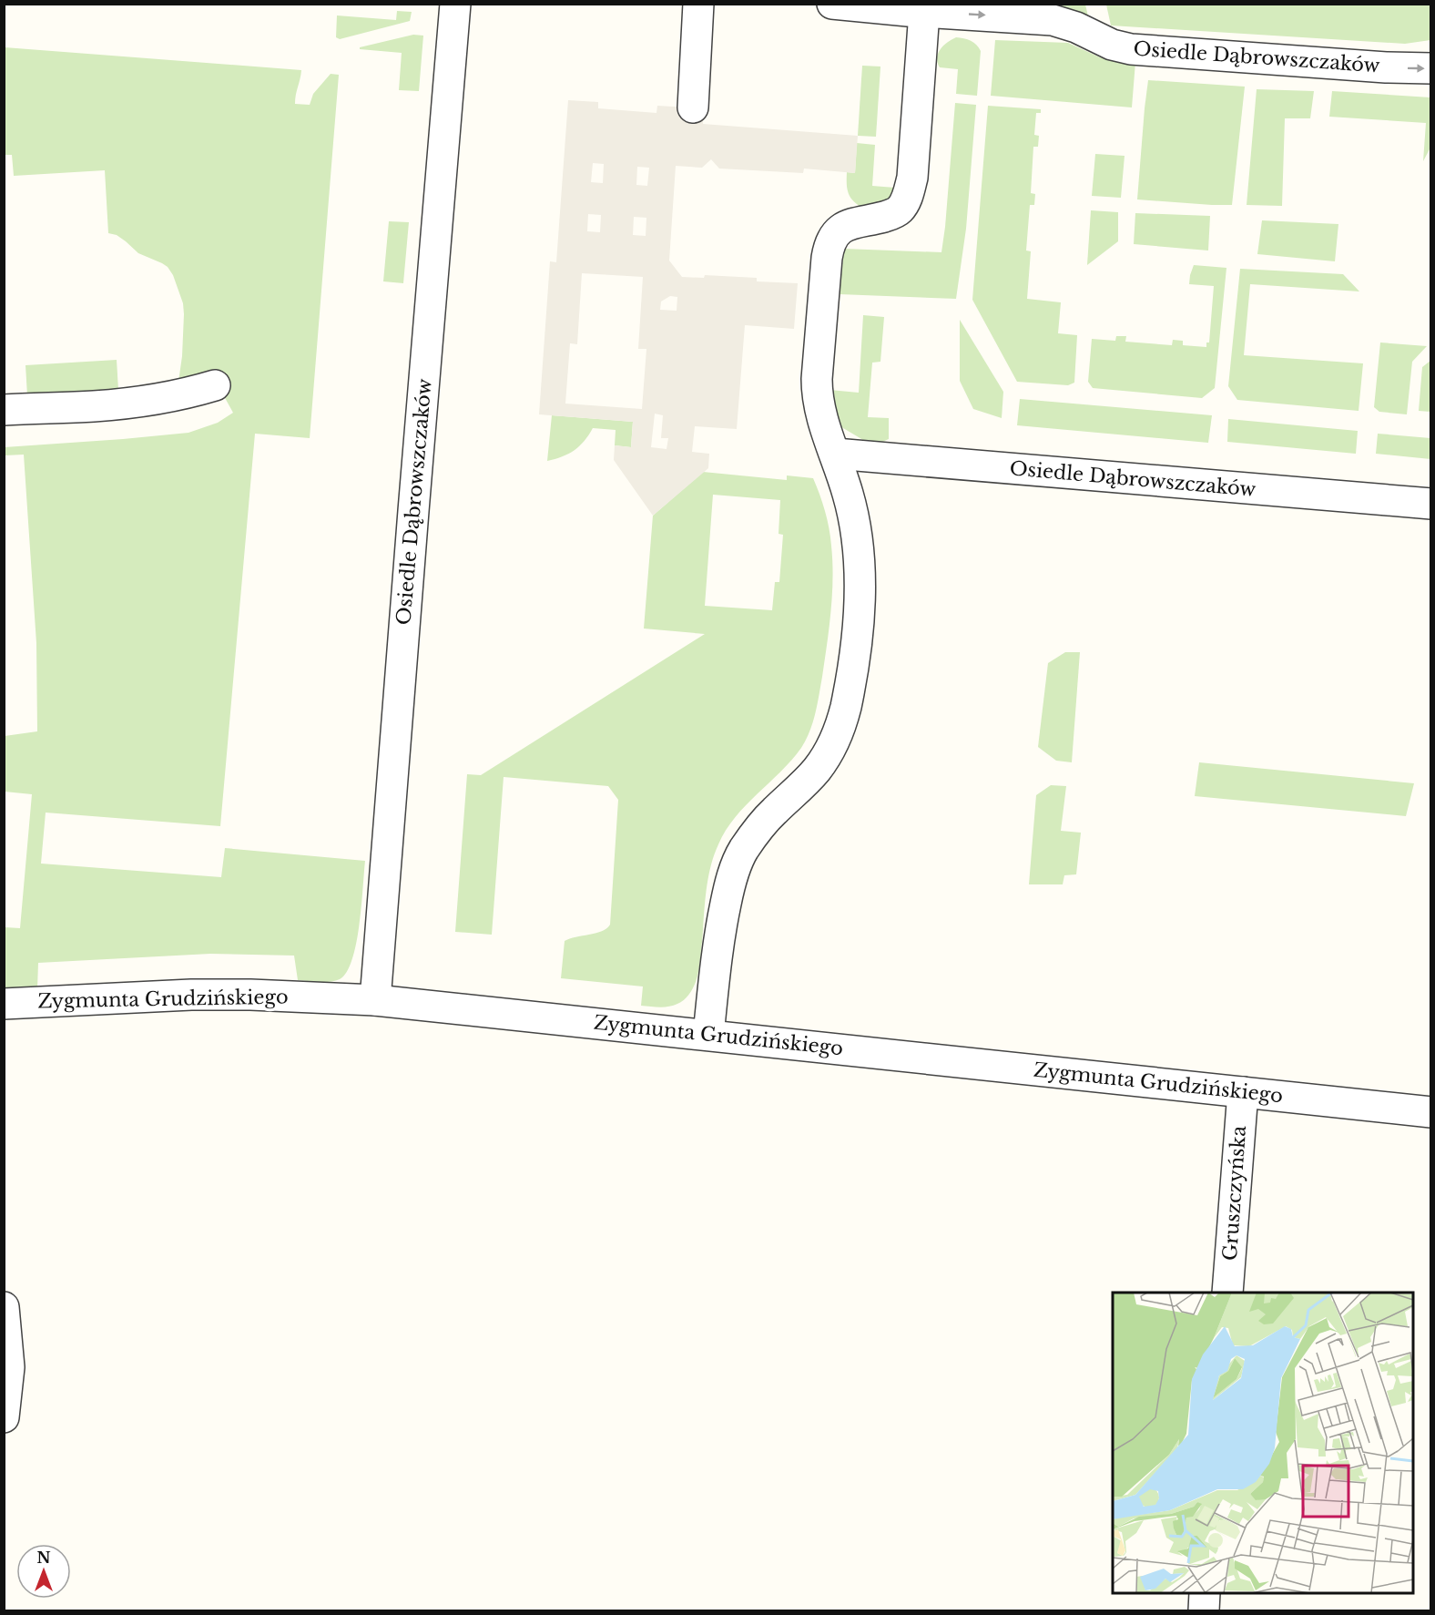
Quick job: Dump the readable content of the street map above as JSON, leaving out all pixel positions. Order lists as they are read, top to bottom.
{
  "streets": {
    "street": ["Osiedle Dąbrowszczaków", "Zygmunta Grudzińskiego", "Gruszczyńska"]
  },
  "crossings": [
    ["Osiedle Dąbrowszczaków", "Zygmunta Grudzińskiego"],
    ["Zygmunta Grudzińskiego", "Gruszczyńska"]
  ],
  "north": "top"
}
